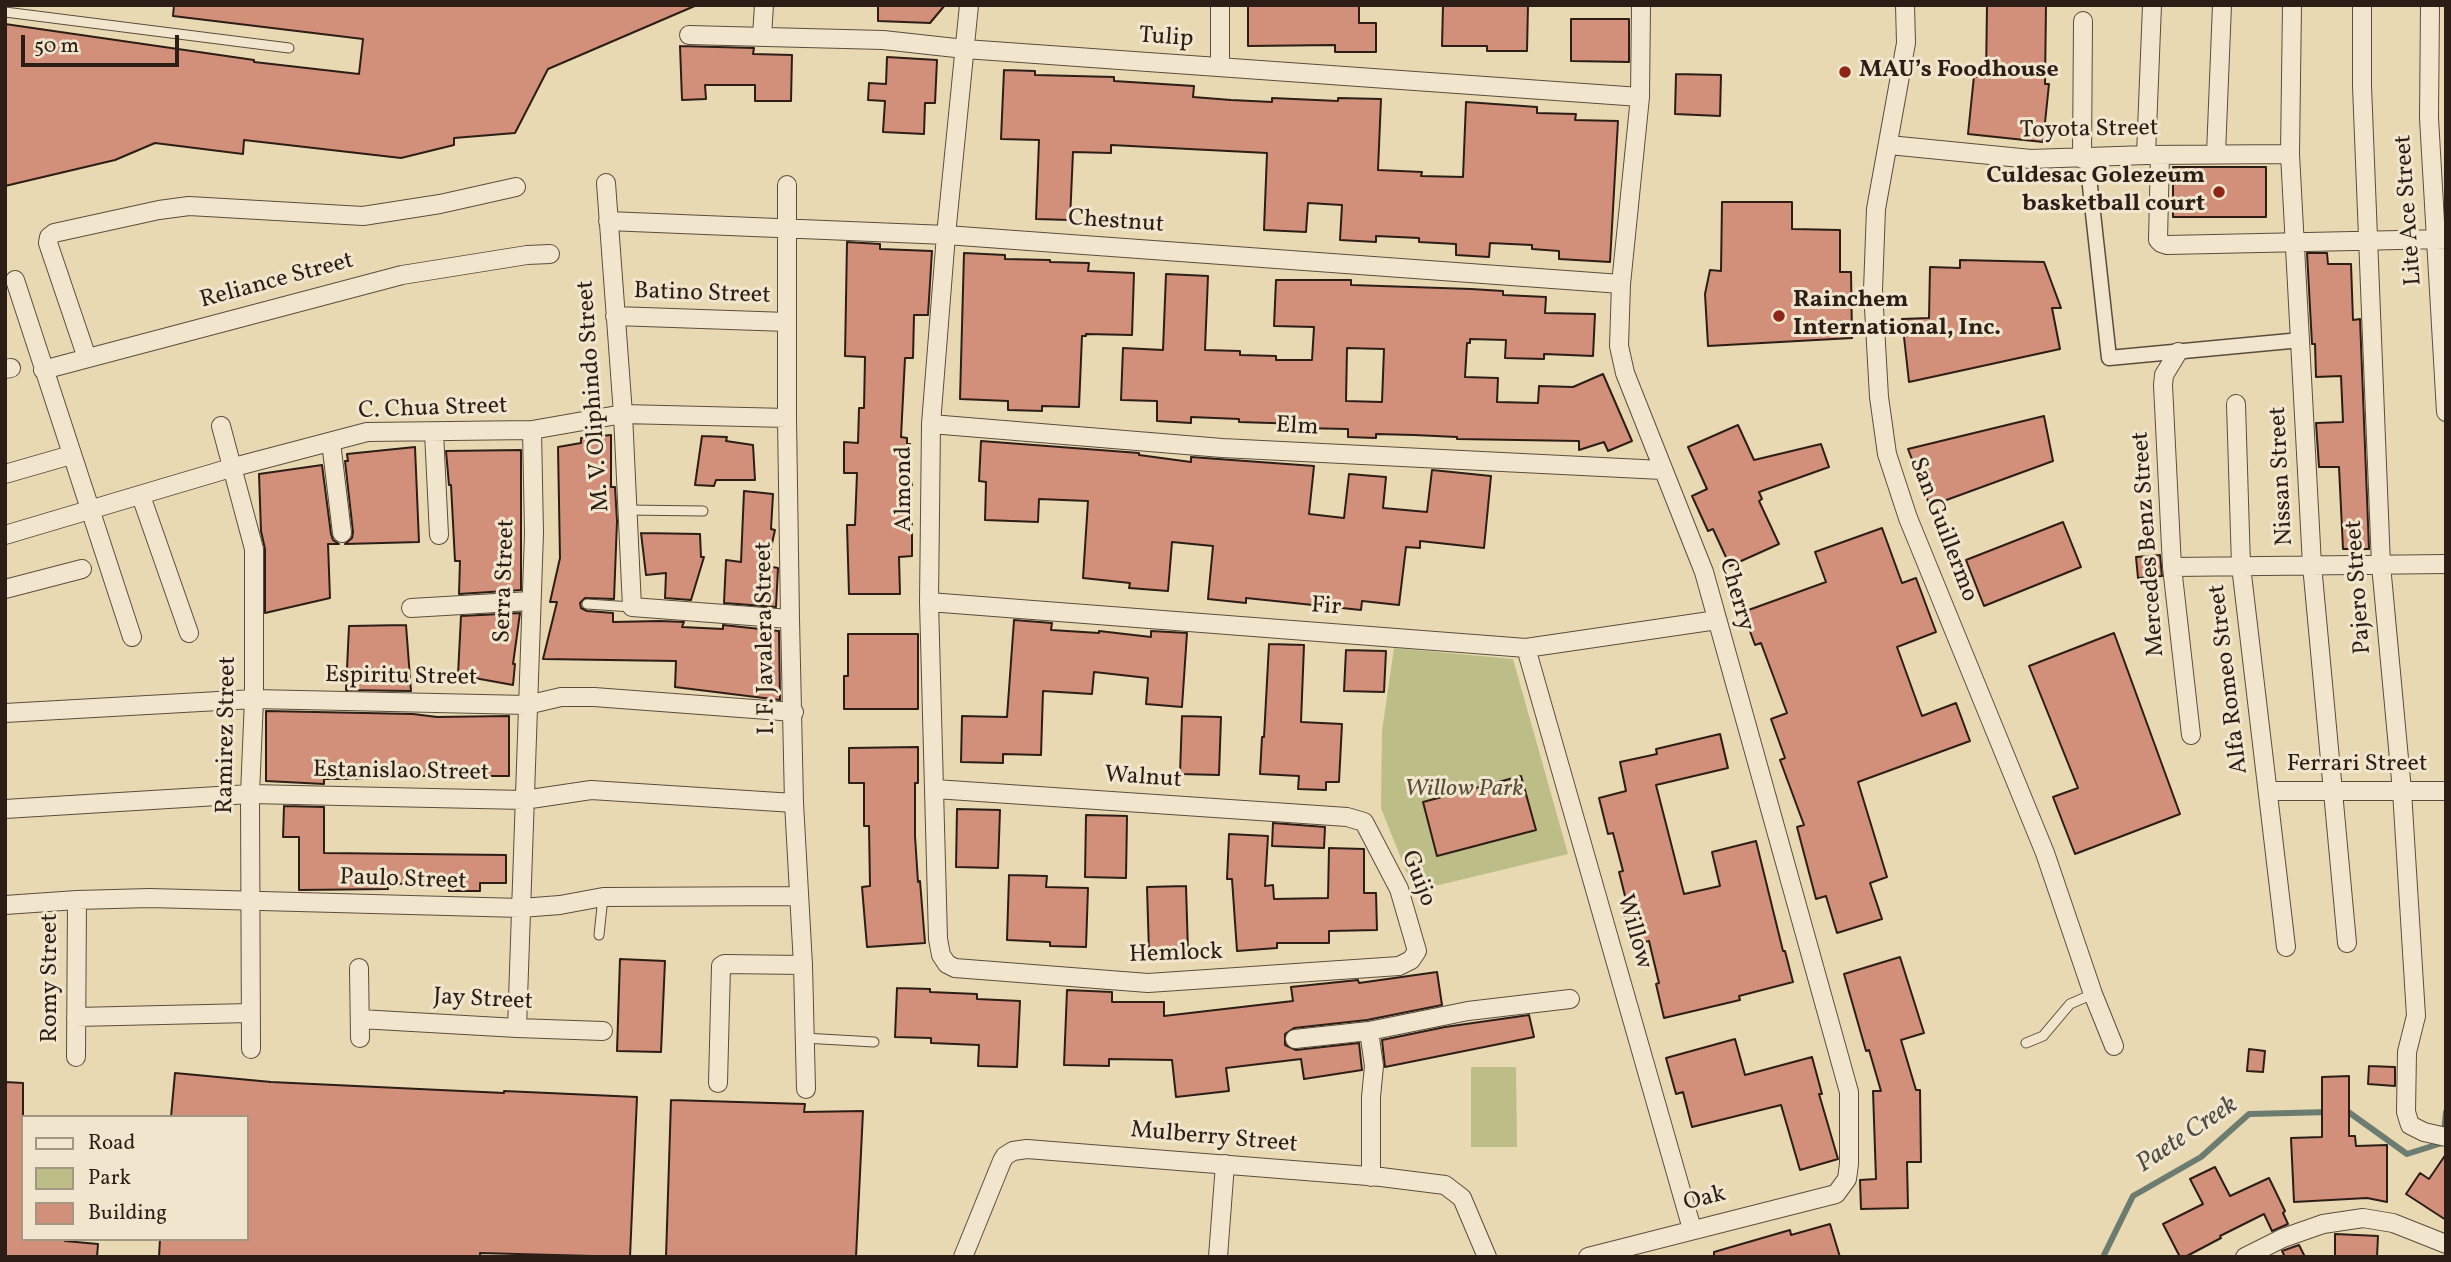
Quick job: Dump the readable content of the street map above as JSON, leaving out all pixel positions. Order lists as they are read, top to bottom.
{
  "streets": {
    "street": [
      "Tulip",
      "Toyota Street",
      "Lite Ace Street",
      "Chestnut",
      "Reliance Street",
      "Batino Street",
      "M. V. Oliphindo Street",
      "C. Chua Street",
      "Elm",
      "Nissan Street",
      "Almond",
      "San Guillermo",
      "Mercedes Benz Street",
      "Serra Street",
      "Pajero Street",
      "Cherry",
      "Fir",
      "I. F. Javalera Street",
      "Espiritu Street",
      "Alfa Romeo Street",
      "Ramirez Street",
      "Ferrari Street",
      "Estanislao Street",
      "Walnut",
      "Guijo",
      "Paulo Street",
      "Willow",
      "Hemlock",
      "Romy Street",
      "Jay Street",
      "Mulberry Street",
      "Oak"
    ]
  },
  "crossings": [
    ["Tulip", "Almond"],
    ["Tulip", "Cherry"],
    ["Toyota Street", "Nissan Street"],
    ["Toyota Street", "San Guillermo"],
    ["Chestnut", "M. V. Oliphindo Street"],
    ["Chestnut", "Almond"],
    ["Chestnut", "Cherry"],
    ["Chestnut", "I. F. Javalera Street"],
    ["Batino Street", "M. V. Oliphindo Street"],
    ["Batino Street", "I. F. Javalera Street"],
    ["M. V. Oliphindo Street", "C. Chua Street"],
    ["C. Chua Street", "Serra Street"],
    ["C. Chua Street", "I. F. Javalera Street"],
    ["C. Chua Street", "Ramirez Street"],
    ["Elm", "Almond"],
    ["Elm", "Cherry"],
    ["Nissan Street", "Ferrari Street"],
    ["Almond", "Fir"],
    ["Almond", "Walnut"],
    ["Almond", "Hemlock"],
    ["Serra Street", "Espiritu Street"],
    ["Serra Street", "Estanislao Street"],
    ["Serra Street", "Paulo Street"],
    ["Serra Street", "Jay Street"],
    ["Pajero Street", "Ferrari Street"],
    ["Cherry", "Fir"],
    ["Cherry", "Oak"],
    ["Fir", "Willow"],
    ["I. F. Javalera Street", "Espiritu Street"],
    ["I. F. Javalera Street", "Estanislao Street"],
    ["I. F. Javalera Street", "Paulo Street"],
    ["Espiritu Street", "Ramirez Street"],
    ["Alfa Romeo Street", "Ferrari Street"],
    ["Ramirez Street", "Estanislao Street"],
    ["Ramirez Street", "Paulo Street"],
    ["Walnut", "Guijo"],
    ["Guijo", "Hemlock"],
    ["Paulo Street", "Romy Street"],
    ["Willow", "Oak"]
  ],
  "water": ["Paete Creek"],
  "parks": ["Willow Park"],
  "places": ["MAU’s Foodhouse", "Culdesac Golezeum basketball court", "Rainchem International, Inc."],
  "legend": ["Road", "Park", "Building"],
  "scale_bar": "50 m"
}
